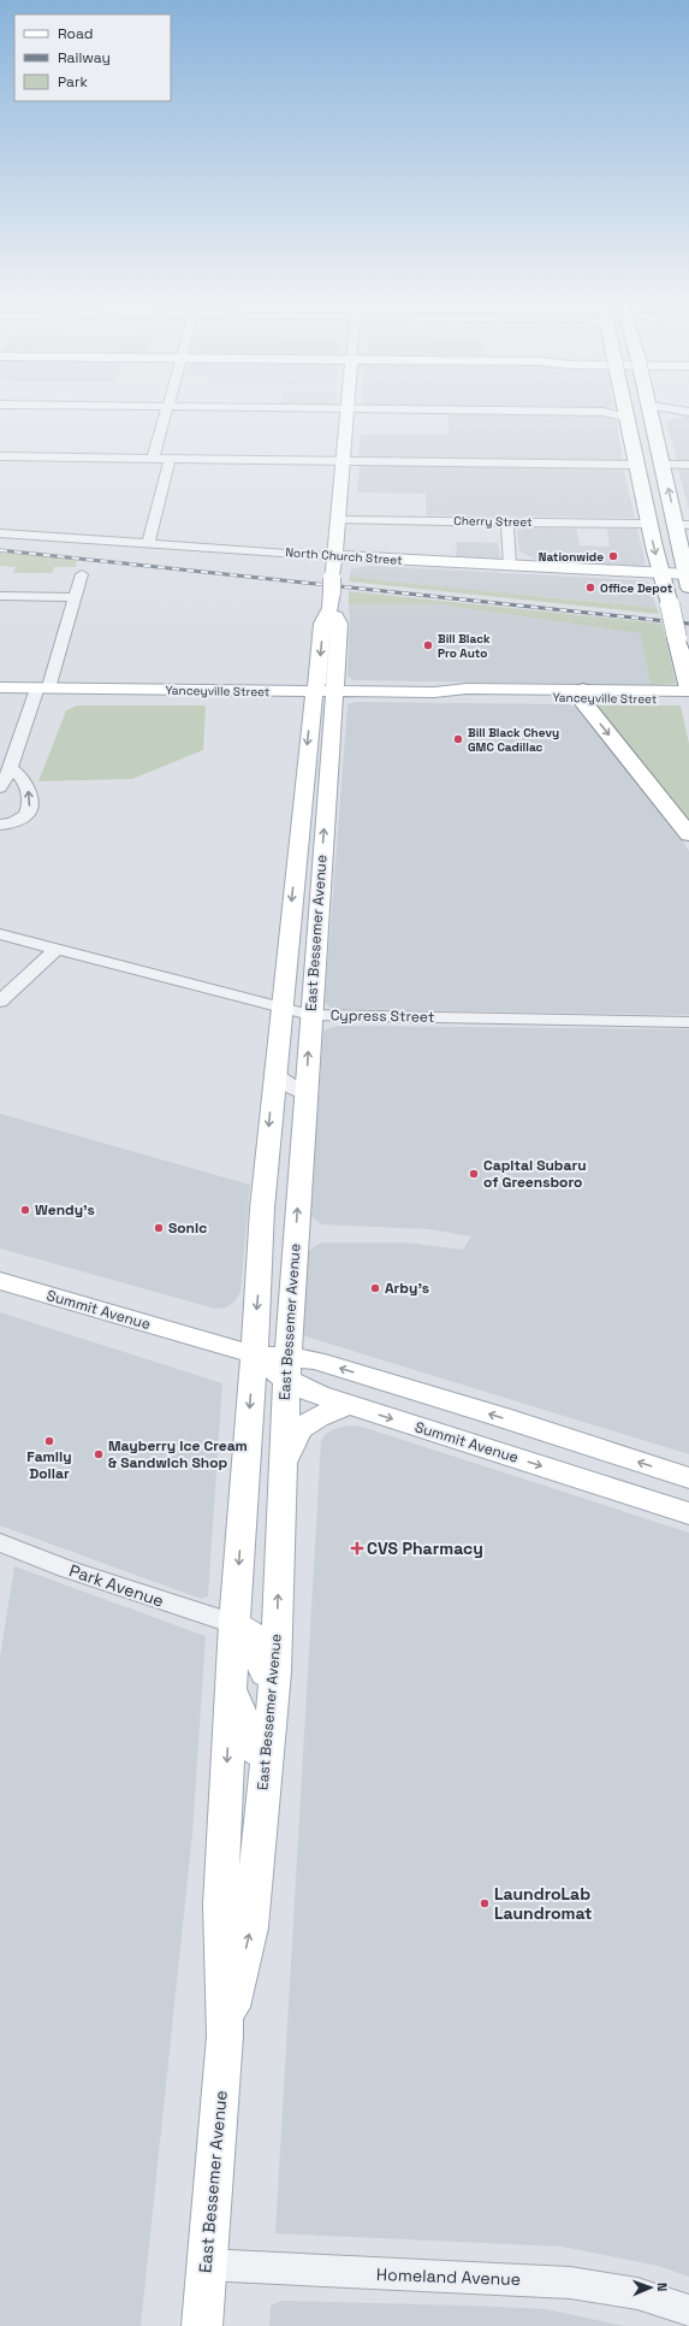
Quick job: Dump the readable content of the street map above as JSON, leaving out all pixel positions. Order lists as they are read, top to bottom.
{
  "streets": {
    "main road": [
      "North Church Street",
      "Yanceyville Street",
      "East Bessemer Avenue",
      "Summit Avenue"
    ],
    "street": [
      "Cherry Street",
      "Cypress Street",
      "Park Avenue",
      "Homeland Avenue"
    ]
  },
  "crossings": [
    ["Cherry Street", "East Bessemer Avenue"],
    ["North Church Street", "East Bessemer Avenue"],
    ["Yanceyville Street", "East Bessemer Avenue"],
    ["East Bessemer Avenue", "Cypress Street"],
    ["East Bessemer Avenue", "Summit Avenue"],
    ["East Bessemer Avenue", "Park Avenue"],
    ["East Bessemer Avenue", "Homeland Avenue"]
  ],
  "places": {
    "other": [
      "Nationwide",
      "Office Depot",
      "Bill Black Pro Auto",
      "Bill Black Chevy GMC Cadillac",
      "Capital Subaru of Greensboro",
      "Wendy's",
      "Sonic",
      "Arby's",
      "Family Dollar",
      "Mayberry Ice Cream & Sandwich Shop",
      "LaundroLab Laundromat"
    ],
    "health": ["CVS Pharmacy"]
  },
  "legend": ["Road", "Railway", "Park"],
  "north": "right"
}
